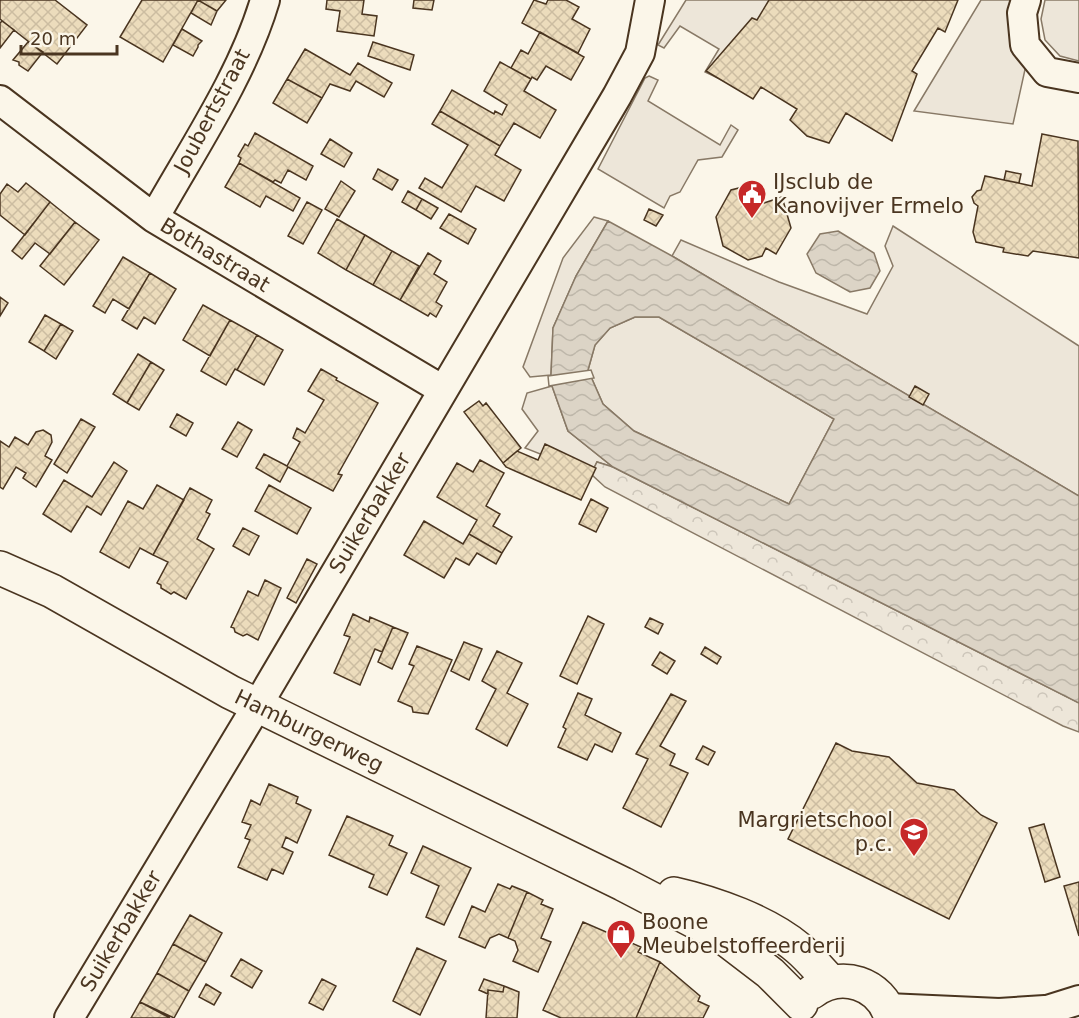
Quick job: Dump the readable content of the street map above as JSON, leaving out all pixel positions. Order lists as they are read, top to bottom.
{
  "streets": {
    "street": [
      "Joubertstraat",
      "Bothastraat",
      "Suikerbakker",
      "Hamburgerweg"
    ]
  },
  "crossings": [
    ["Joubertstraat", "Bothastraat"],
    ["Bothastraat", "Suikerbakker"],
    ["Suikerbakker", "Hamburgerweg"]
  ],
  "places": {
    "public building": ["IJsclub de Kanovijver Ermelo"],
    "school or university": ["Margrietschool p.c."],
    "shop": ["Boone Meubelstoffeerderij"]
  },
  "scale_bar": "20 m"
}
